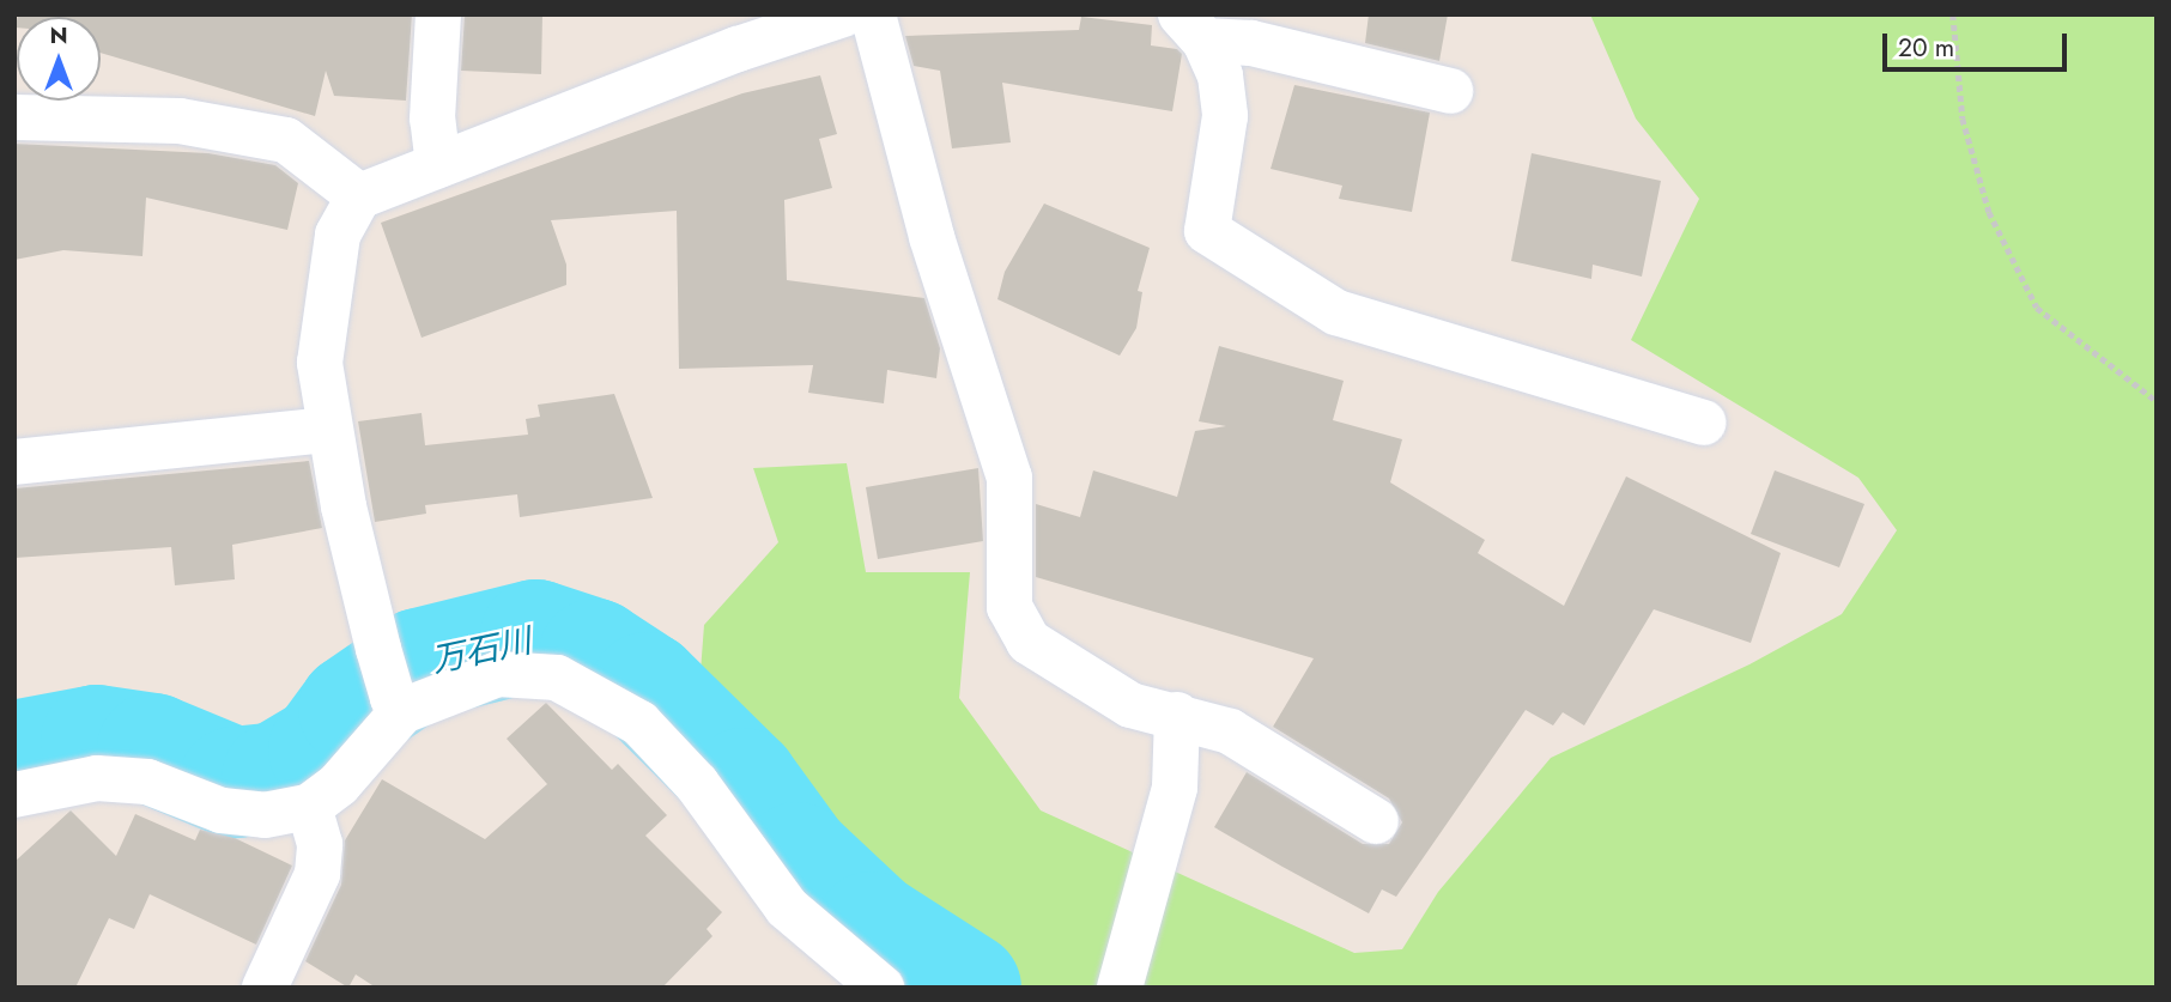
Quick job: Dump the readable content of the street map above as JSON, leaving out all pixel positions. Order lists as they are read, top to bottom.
{
  "water": ["万石川"],
  "scale_bar": "20 m",
  "north": "top"
}
